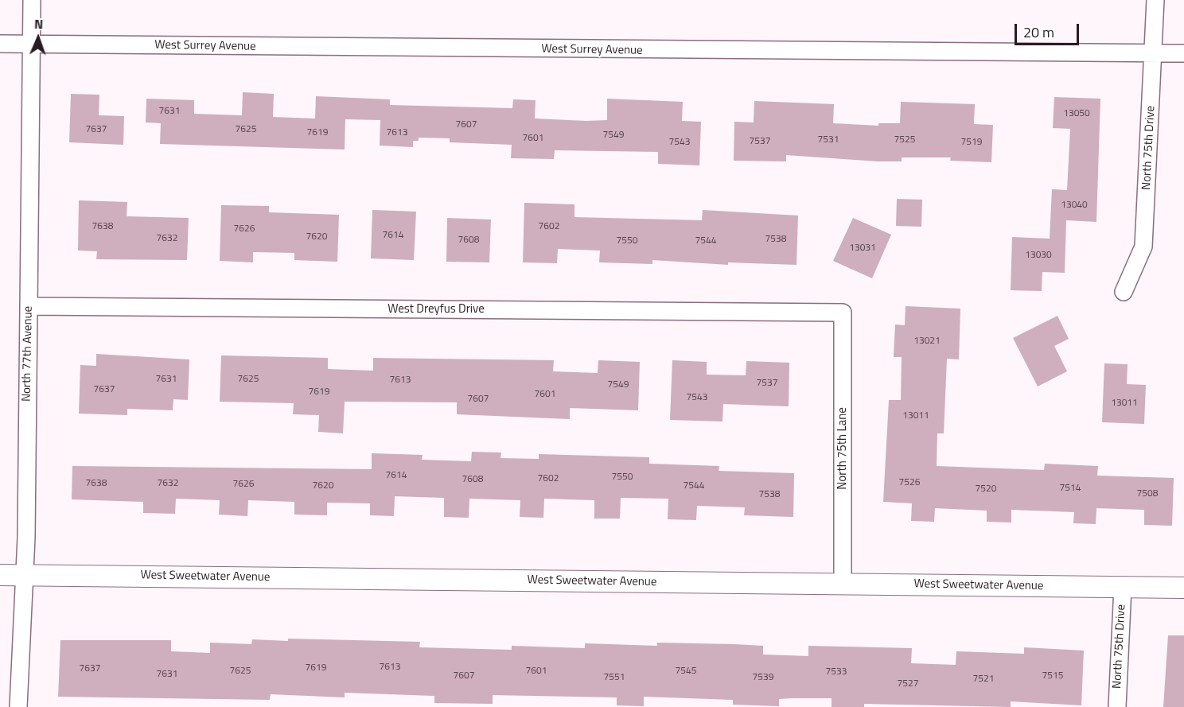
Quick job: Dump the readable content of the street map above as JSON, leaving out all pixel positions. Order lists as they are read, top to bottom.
{
  "streets": {
    "street": [
      "West Surrey Avenue",
      "North 75th Drive",
      "West Dreyfus Drive",
      "North 77th Avenue",
      "North 75th Lane",
      "West Sweetwater Avenue"
    ]
  },
  "crossings": [
    ["West Surrey Avenue", "North 75th Drive"],
    ["West Surrey Avenue", "North 77th Avenue"],
    ["North 75th Drive", "West Sweetwater Avenue"],
    ["West Dreyfus Drive", "North 77th Avenue"],
    ["West Dreyfus Drive", "North 75th Lane"],
    ["North 77th Avenue", "West Sweetwater Avenue"],
    ["North 75th Lane", "West Sweetwater Avenue"]
  ],
  "house_numbers": [
    "7631",
    "13050",
    "7607",
    "7637",
    "7625",
    "7619",
    "7613",
    "7549",
    "7601",
    "7531",
    "7525",
    "7537",
    "7543",
    "7519",
    "13040",
    "7638",
    "7602",
    "7626",
    "7614",
    "7620",
    "7632",
    "7538",
    "7608",
    "7550",
    "7544",
    "13031",
    "13030",
    "13021",
    "7631",
    "7625",
    "7613",
    "7537",
    "7549",
    "7637",
    "7619",
    "7601",
    "7543",
    "7607",
    "13011",
    "13011",
    "7614",
    "7550",
    "7602",
    "7608",
    "7526",
    "7638",
    "7632",
    "7626",
    "7620",
    "7544",
    "7514",
    "7520",
    "7508",
    "7538",
    "7613",
    "7619",
    "7637",
    "7625",
    "7601",
    "7545",
    "7533",
    "7631",
    "7607",
    "7515",
    "7551",
    "7539",
    "7521",
    "7527"
  ],
  "scale_bar": "20 m",
  "north": "top"
}
